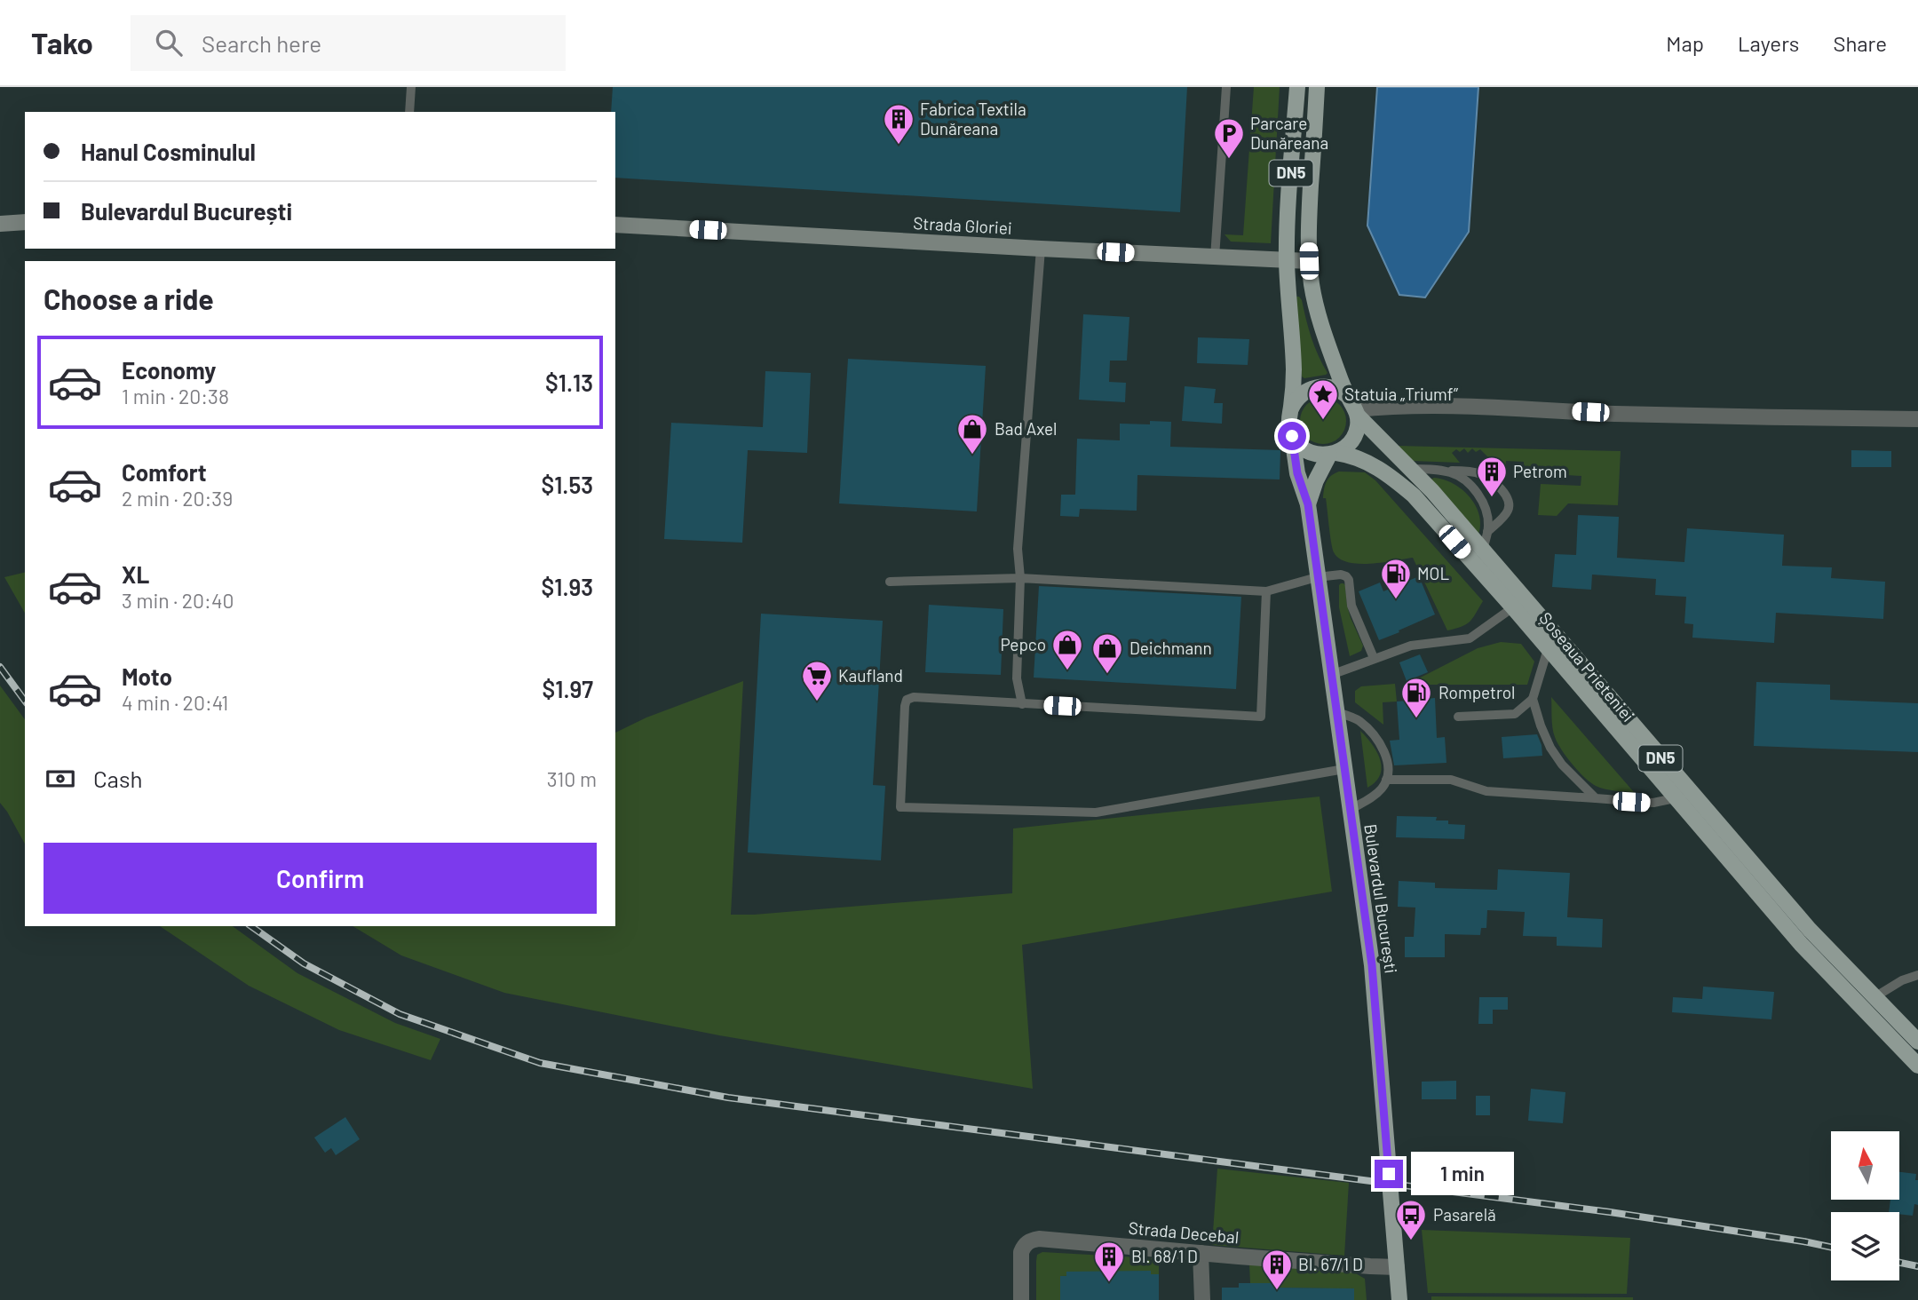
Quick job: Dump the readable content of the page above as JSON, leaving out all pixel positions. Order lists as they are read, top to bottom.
{
  "streets": {
    "main road": [
      "DN5",
      "Strada Gloriei",
      "Șoseaua Prieteniei",
      "Bulevardul București"
    ],
    "street": ["Strada Decebal"]
  },
  "crossings": [
    ["DN5", "Strada Gloriei"],
    ["DN5", "Șoseaua Prieteniei"],
    ["DN5", "Bulevardul București"],
    ["Șoseaua Prieteniei", "Bulevardul București"],
    ["Bulevardul București", "Strada Decebal"]
  ],
  "places": {
    "building": [
      "Fabrica Textila Dunăreana",
      "Petrom",
      "Bl. 68/1 D",
      "Bl. 67/1 D"
    ],
    "parking": ["Parcare Dunăreana"],
    "place": ["Statuia „Triumf”"],
    "shop": ["Bad Axel", "Pepco", "Deichmann"],
    "fuel station": ["MOL", "Rompetrol"],
    "supermarket": ["Kaufland"],
    "bus stop": ["Pasarelă"]
  },
  "north": "top",
  "page": {
    "header": "Tako",
    "search": "Search here",
    "nav": ["Map", "Layers", "Share"],
    "banner": ["Hanul Cosminulul", "Bulevardul București"],
    "heading": "Choose a ride",
    "list": [
      {
        "name": "Economy",
        "note": "1 min · 20:38",
        "value": "$1.13"
      },
      {
        "name": "Comfort",
        "note": "2 min · 20:39",
        "value": "$1.53"
      },
      {
        "name": "XL",
        "note": "3 min · 20:40",
        "value": "$1.93"
      },
      {
        "name": "Moto",
        "note": "4 min · 20:41",
        "value": "$1.97"
      }
    ],
    "pay": ["Cash", "310 m"],
    "buttons": "Confirm",
    "bubble": "1 min"
  }
}
